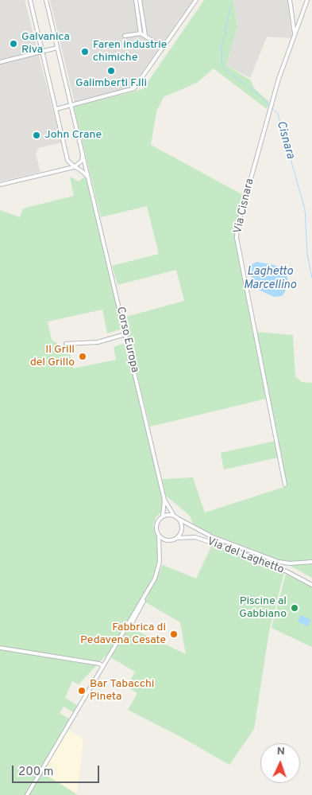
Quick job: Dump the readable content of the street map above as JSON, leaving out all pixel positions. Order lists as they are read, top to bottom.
{
  "streets": {
    "street": ["Via Cisnara", "Corso Europa", "Via del Laghetto"]
  },
  "crossings": [
    ["Corso Europa", "Via del Laghetto"]
  ],
  "water": ["Cisnara", "Laghetto Marcellino"],
  "places": [
    "Galvanica Riva",
    "Faren industrie chimiche",
    "Galimberti F.lli",
    "John Crane",
    "Il Grill del Grillo",
    "Piscine al Gabbiano",
    "Fabbrica di Pedavena Cesate",
    "Bar Tabacchi Pineta"
  ],
  "scale_bar": "200 m",
  "north": "top"
}
